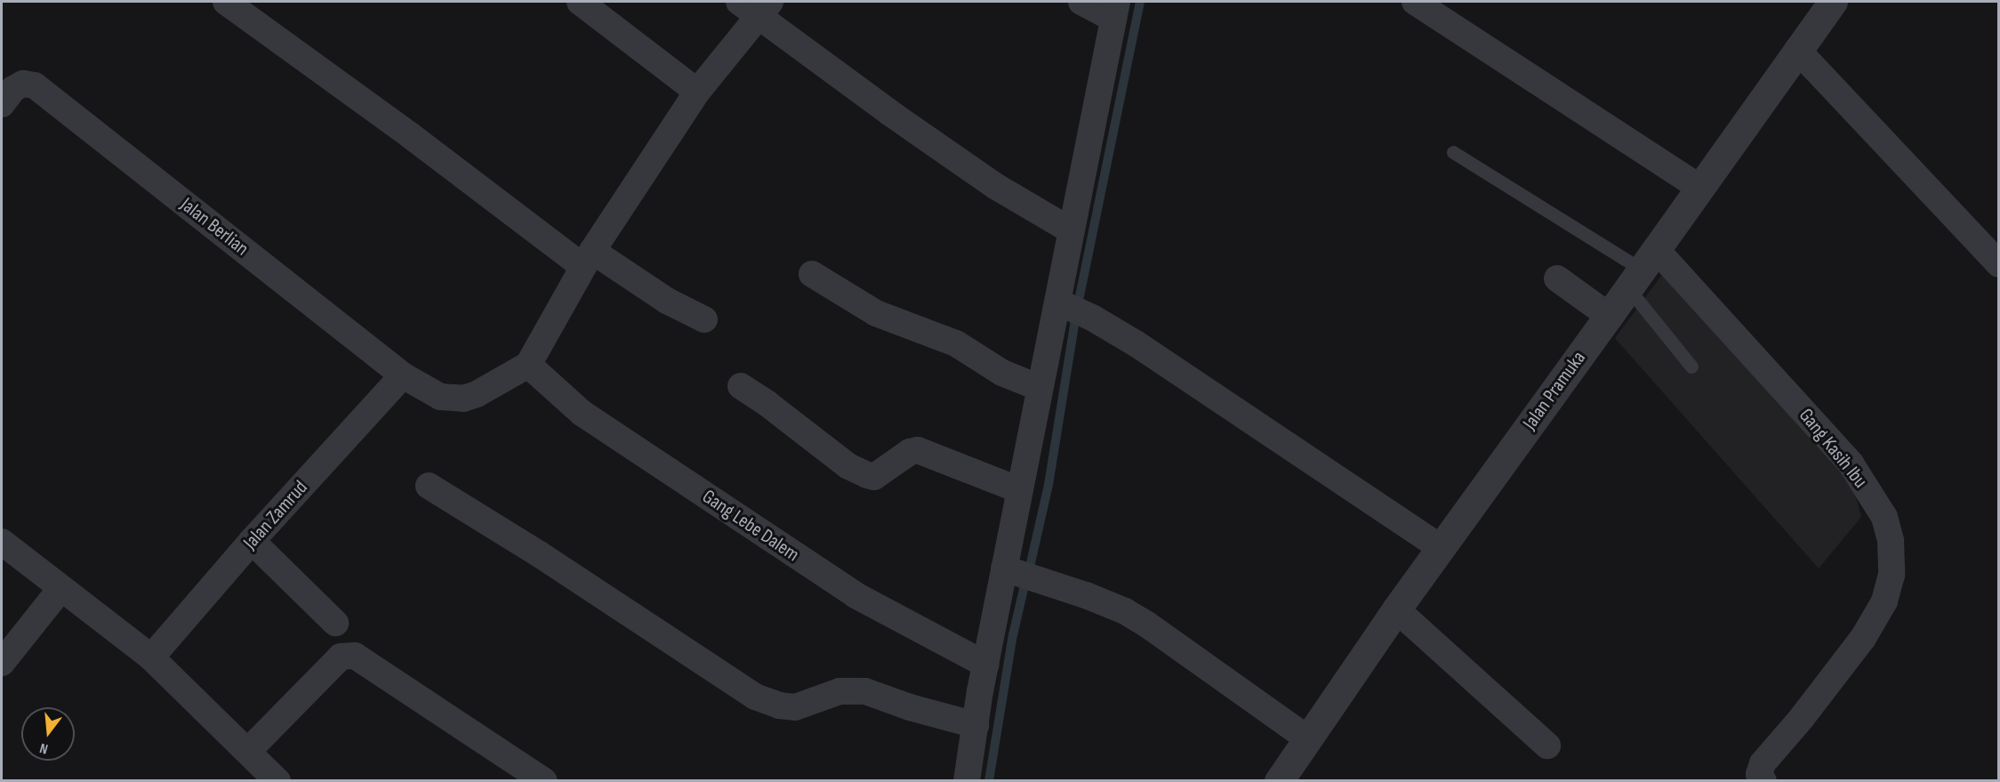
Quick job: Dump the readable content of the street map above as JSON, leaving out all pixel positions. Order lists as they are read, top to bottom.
{
  "streets": {
    "street": [
      "Jalan Berlian",
      "Jalan Pramuka",
      "Gang Kasih Ibu",
      "Jalan Zamrud",
      "Gang Lebe Dalem"
    ]
  },
  "crossings": [
    ["Jalan Berlian", "Jalan Zamrud"],
    ["Jalan Berlian", "Gang Lebe Dalem"],
    ["Jalan Pramuka", "Gang Kasih Ibu"]
  ],
  "north": "bottom"
}
